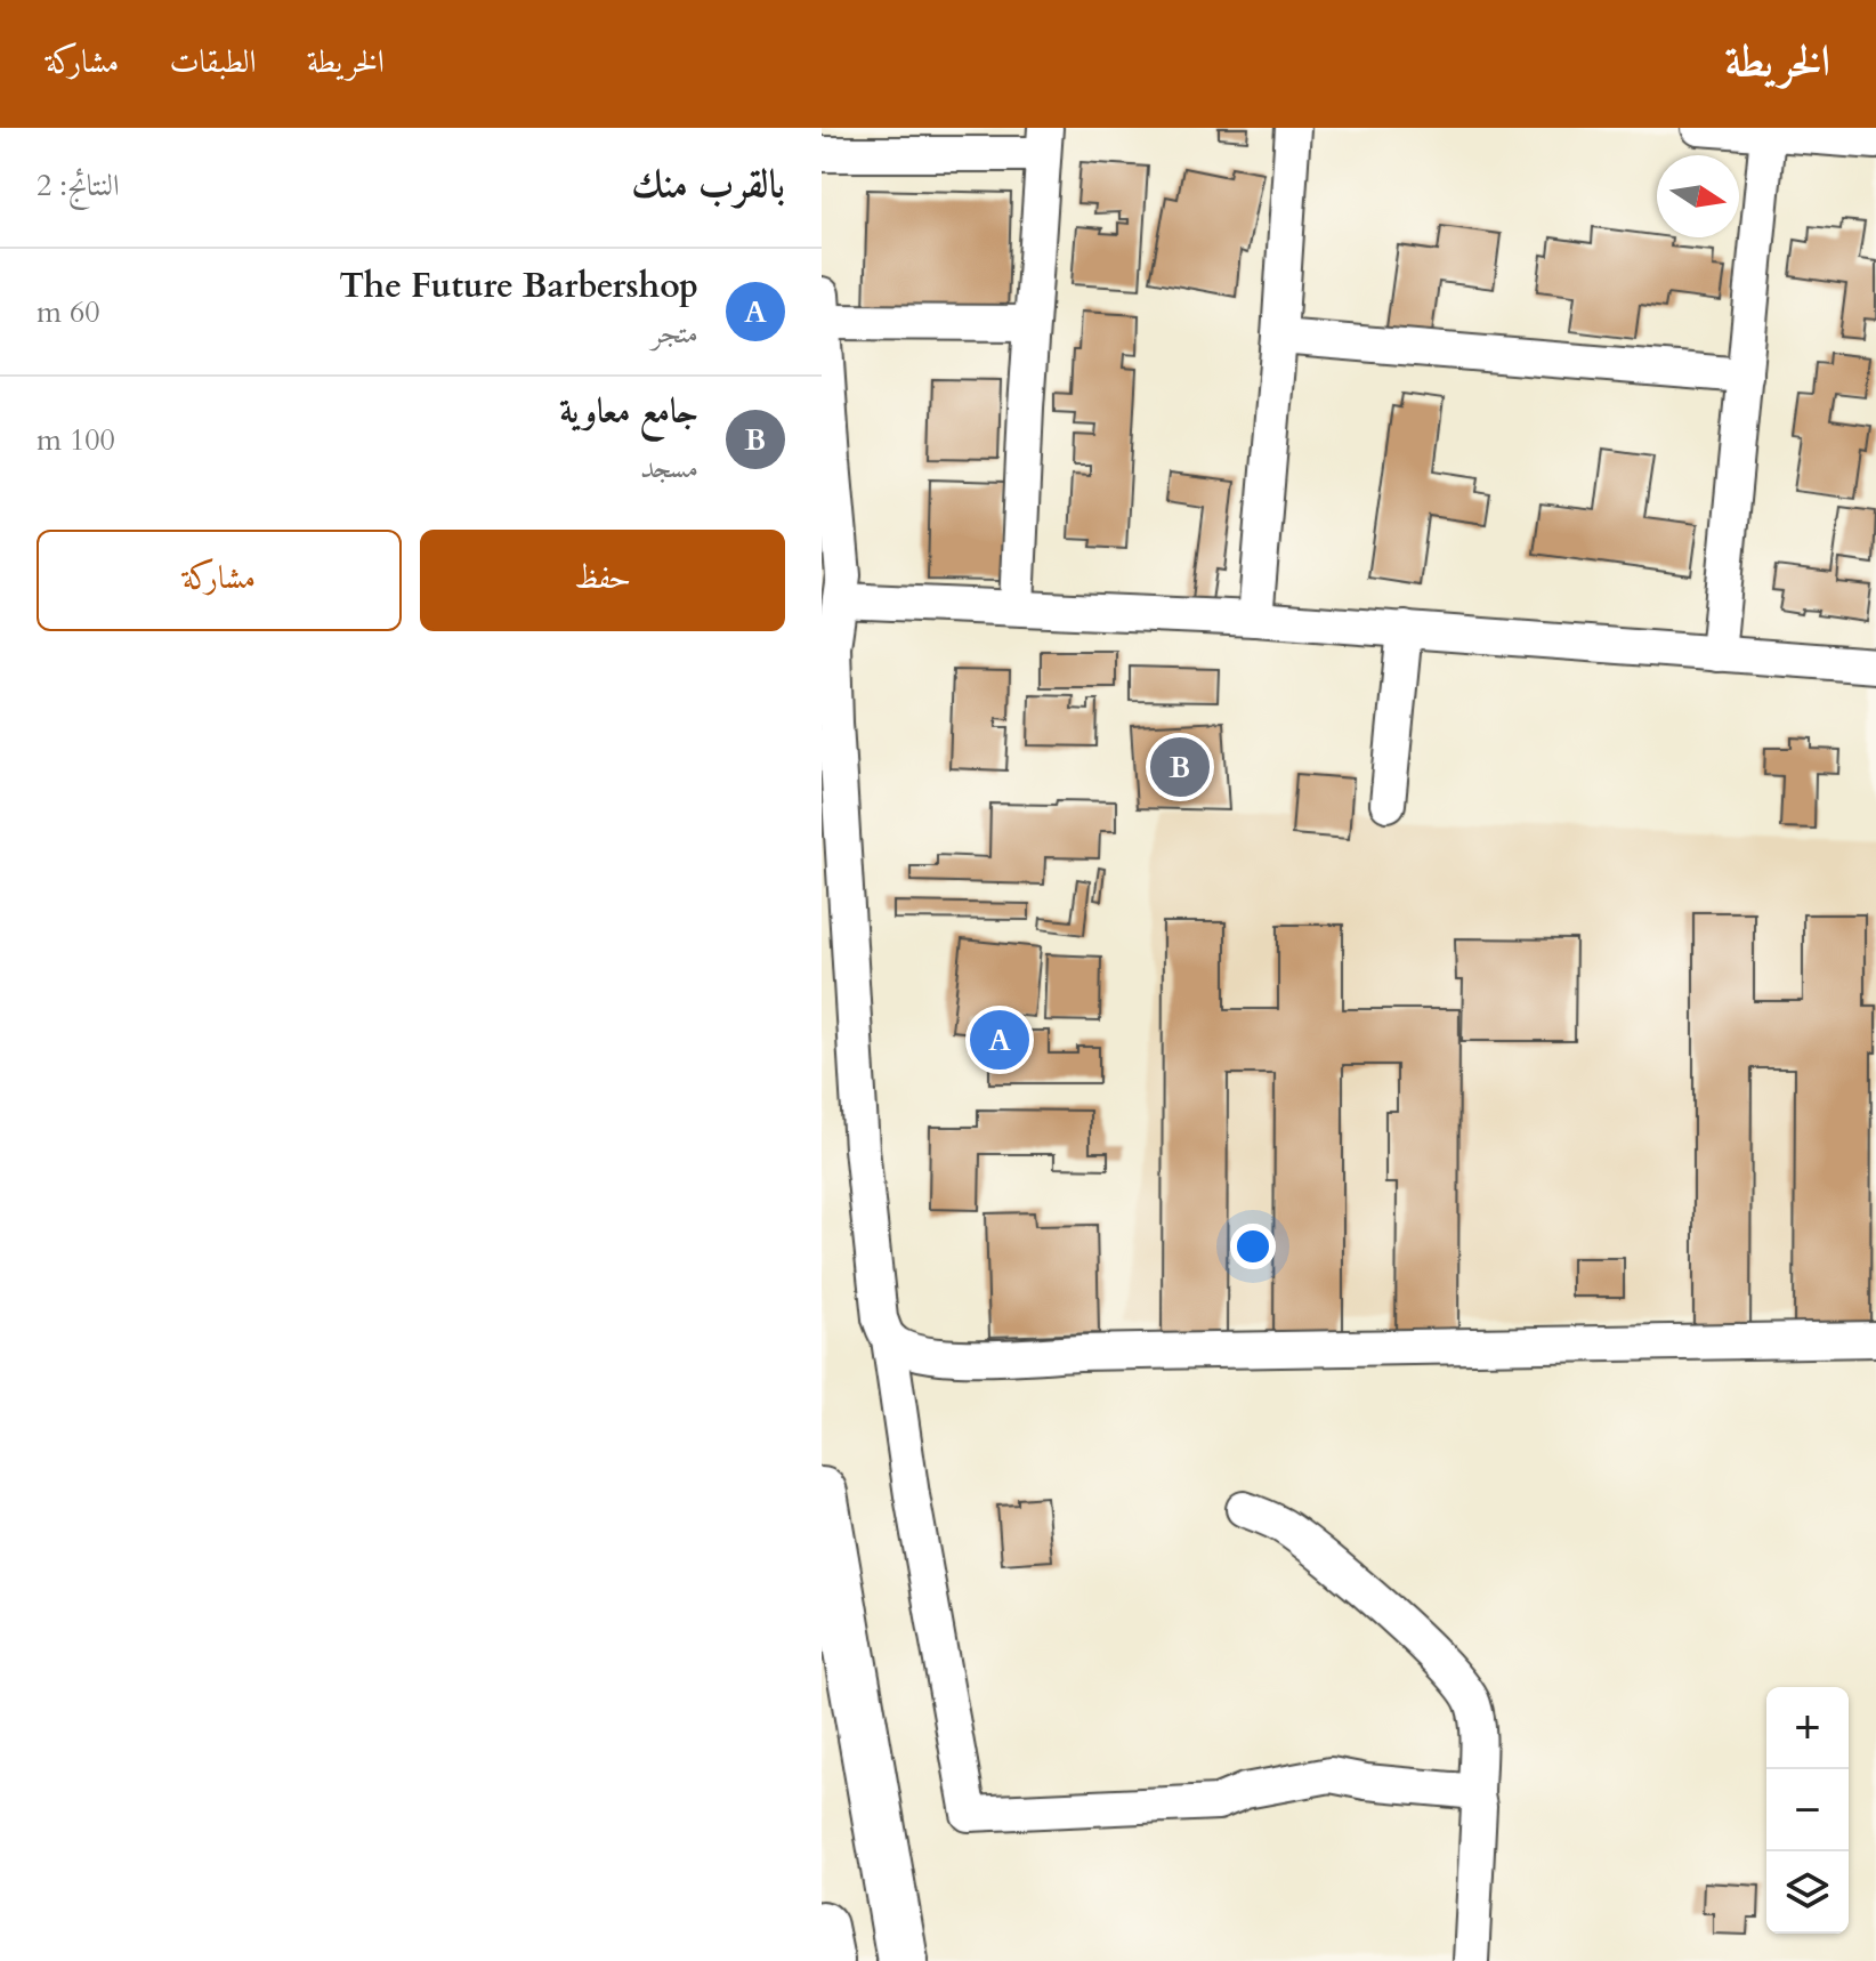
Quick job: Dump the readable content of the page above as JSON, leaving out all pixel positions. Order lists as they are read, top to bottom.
{
  "north": "right",
  "page": {
    "header": "الخريطة",
    "nav": ["الخريطة", "الطبقات", "مشاركة"],
    "heading": ["بالقرب منك", "النتائج: 2"],
    "list": [
      {
        "mark": "A",
        "name": "The Future Barbershop",
        "note": "متجر",
        "value": "60 m"
      },
      {
        "mark": "B",
        "name": "جامع معاوية",
        "note": "مسجد",
        "value": "100 m"
      }
    ],
    "buttons": ["حفظ", "مشاركة"],
    "pins": ["B", "A"],
    "map_buttons": ["+", "−"]
  }
}
